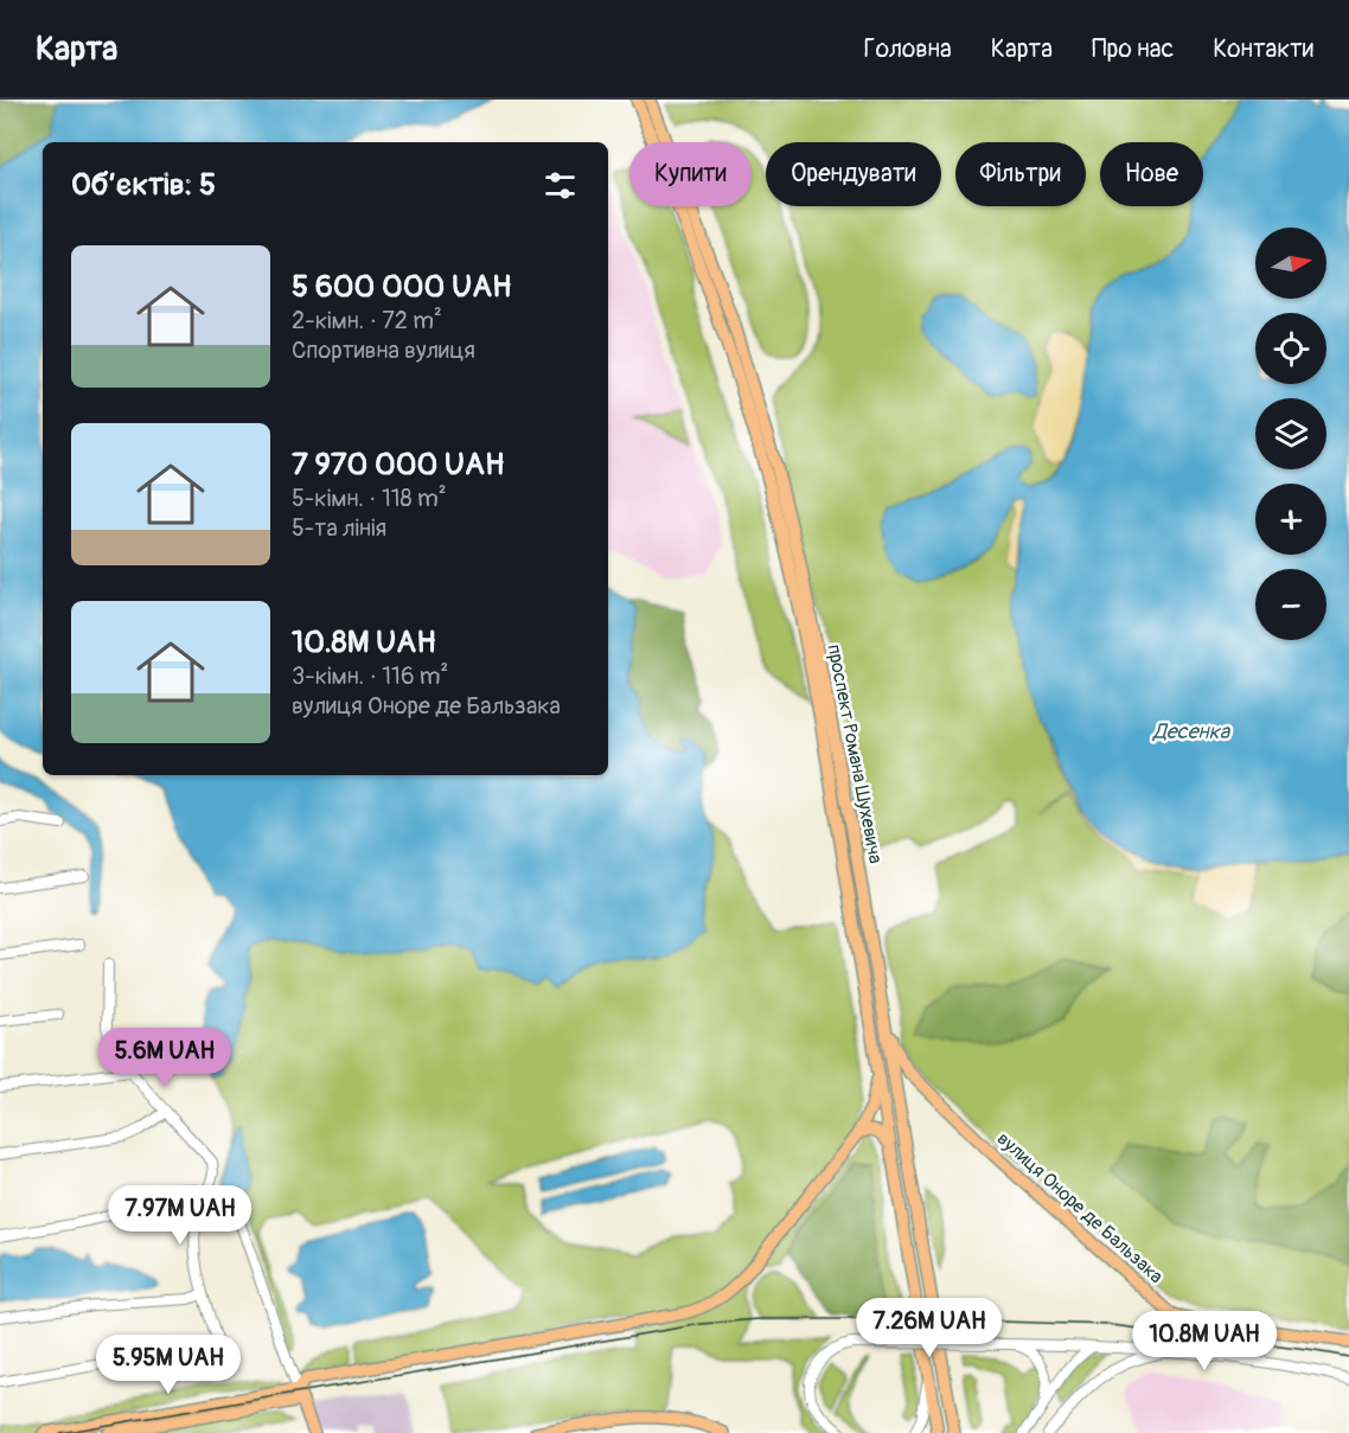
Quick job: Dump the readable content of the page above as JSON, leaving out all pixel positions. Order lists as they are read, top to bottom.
{
  "streets": {
    "main road": ["проспект Романа Шухевича", "вулиця Оноре де Бальзака"]
  },
  "crossings": [
    ["проспект Романа Шухевича", "вулиця Оноре де Бальзака"]
  ],
  "water": ["Десенка"],
  "north": "right",
  "page": {
    "header": "Карта",
    "nav": [
      "Головна",
      "Карта",
      "Про нас",
      "Контакти"
    ],
    "chip": [
      "Купити",
      "Орендувати",
      "Фільтри",
      "Нове"
    ],
    "heading": "Об’єктів: 5",
    "map_buttons": ["+", "−"],
    "list": [
      {
        "name": "5 600 000 UAH",
        "note": "2-кімн. · 72 m² · Спортивна вулиця"
      },
      {
        "name": "7 970 000 UAH",
        "note": "5-кімн. · 118 m² · 5-та лінія"
      },
      {
        "name": "10.8M UAH",
        "note": "3-кімн. · 116 m² · вулиця Оноре де Бальзака"
      }
    ],
    "price": [
      "5.6M UAH",
      "7.97M UAH",
      "7.26M UAH",
      "10.8M UAH",
      "5.95M UAH"
    ]
  }
}
